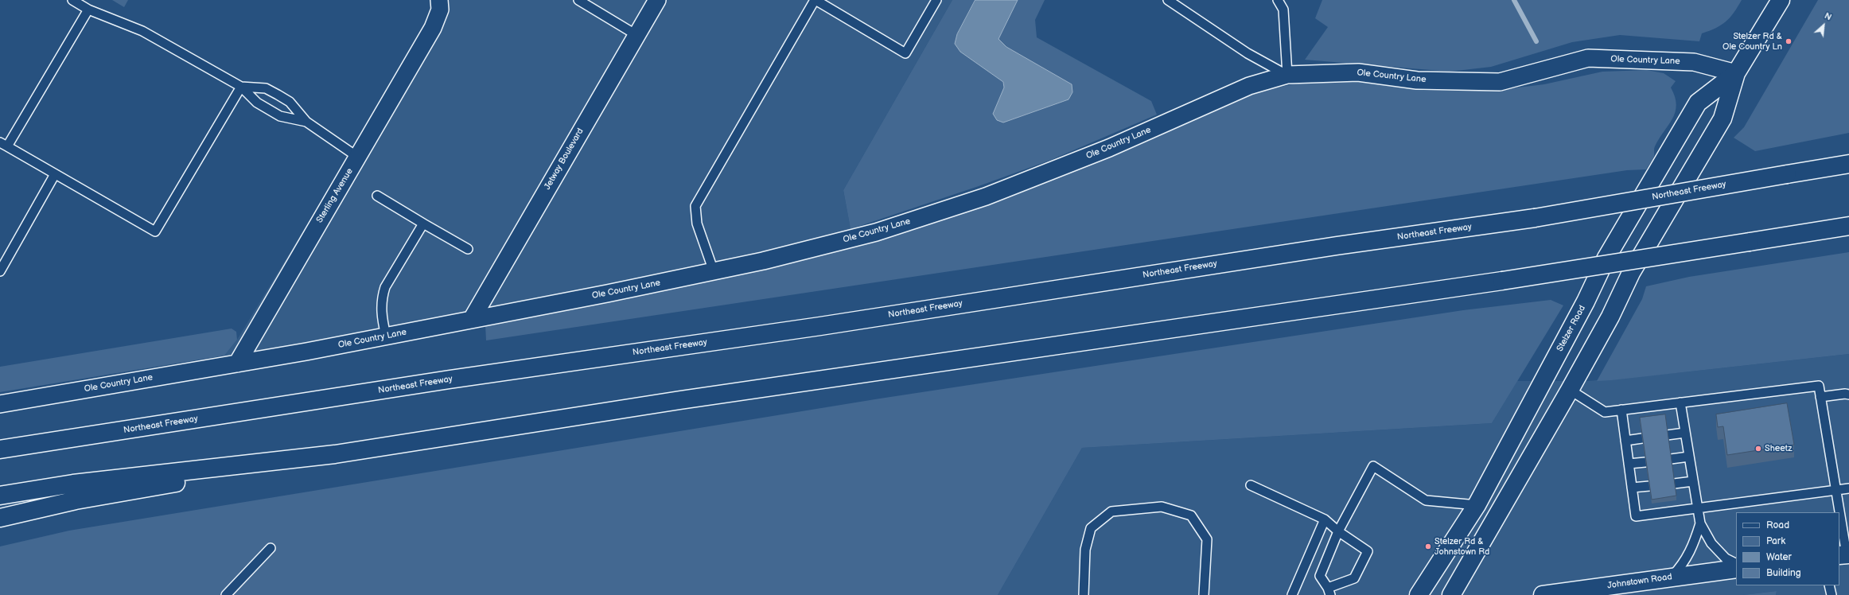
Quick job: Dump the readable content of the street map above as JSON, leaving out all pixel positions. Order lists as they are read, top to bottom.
{
  "streets": {
    "main road": ["Northeast Freeway", "Stelzer Road", "Johnstown Road"],
    "street": ["Ole Country Lane", "Jetway Boulevard", "Sterling Avenue"]
  },
  "crossings": [
    ["Ole Country Lane", "Jetway Boulevard"],
    ["Ole Country Lane", "Sterling Avenue"],
    ["Ole Country Lane", "Stelzer Road"]
  ],
  "places": ["Stelzer Rd & Ole Country Ln", "Sheetz", "Stelzer Rd & Johnstown Rd"],
  "legend": [
    "Road",
    "Park",
    "Water",
    "Building"
  ],
  "north": "top right"
}
